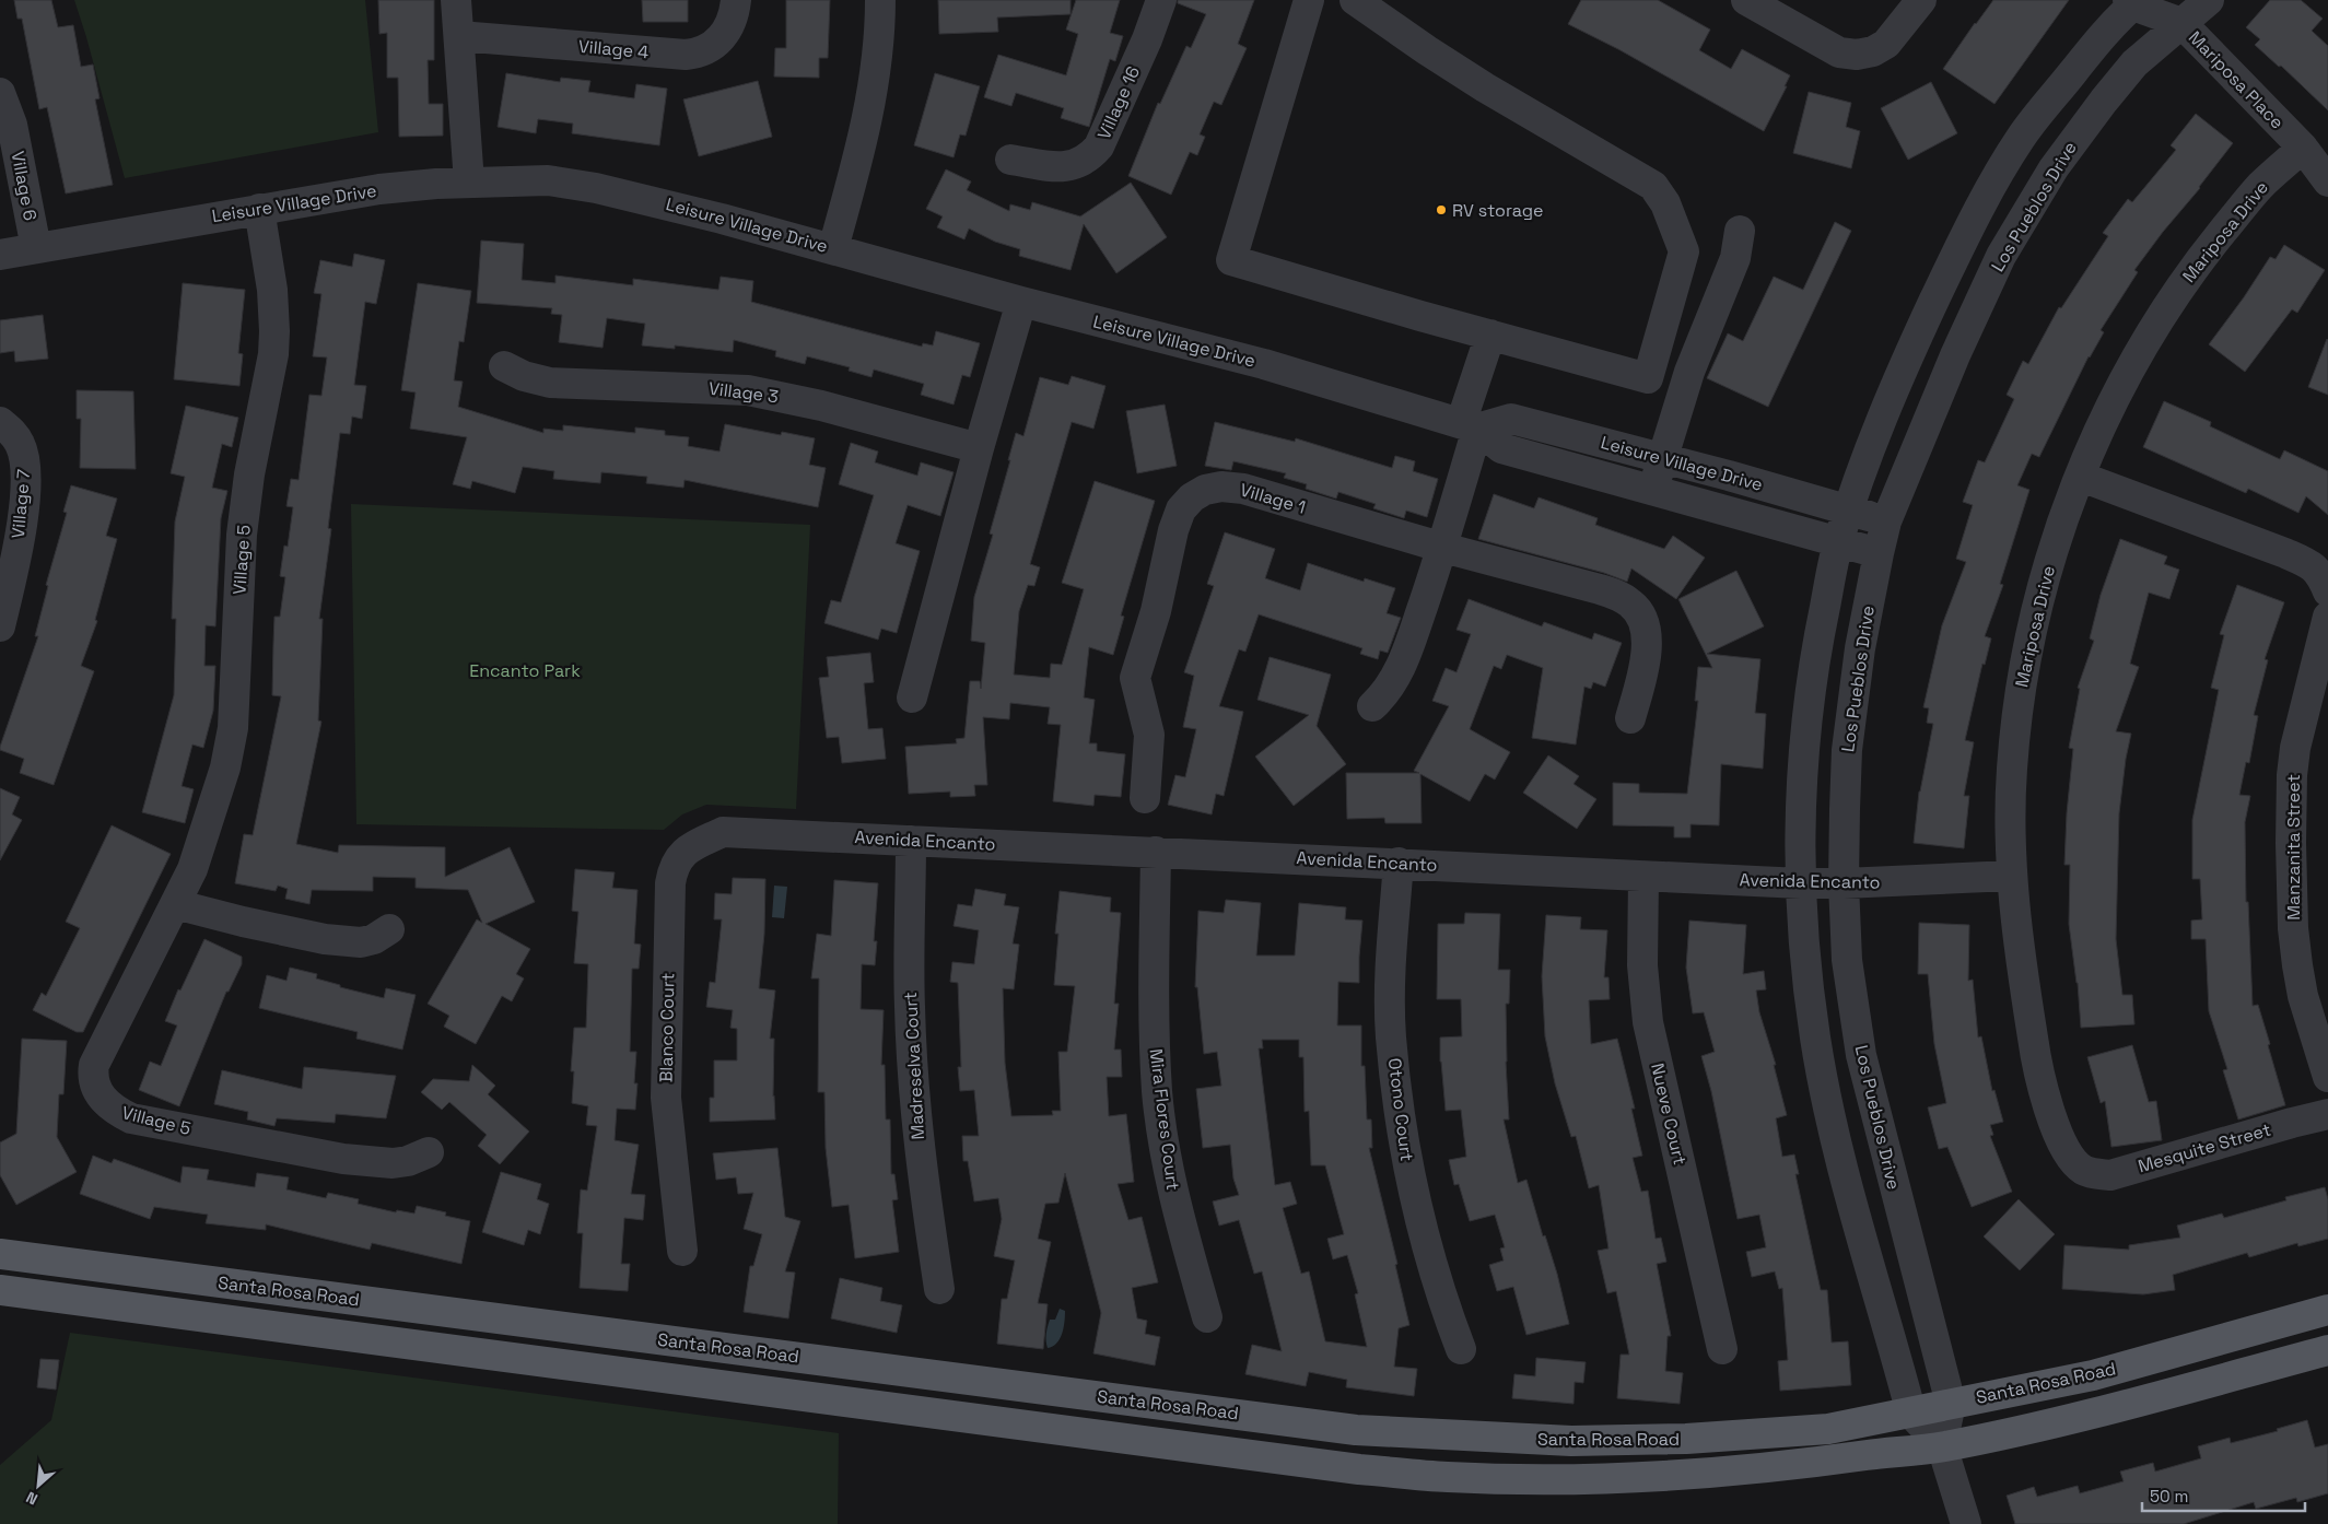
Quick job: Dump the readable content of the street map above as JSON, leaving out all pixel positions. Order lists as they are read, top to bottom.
{
  "streets": {
    "main road": ["Santa Rosa Road"],
    "street": [
      "Village 4",
      "Mariposa Place",
      "Village 16",
      "Village 6",
      "Leisure Village Drive",
      "Los Pueblos Drive",
      "Mariposa Drive",
      "Village 3",
      "Village 1",
      "Village 7",
      "Village 5",
      "Avenida Encanto",
      "Manzanita Street",
      "Blanco Court",
      "Madreselva Court",
      "Otono Court",
      "Nueve Court",
      "Mira Flores Court",
      "Mesquite Street"
    ]
  },
  "crossings": [
    ["Mariposa Place", "Los Pueblos Drive"],
    ["Mariposa Place", "Mariposa Drive"],
    ["Village 6", "Leisure Village Drive"],
    ["Leisure Village Drive", "Los Pueblos Drive"],
    ["Leisure Village Drive", "Village 5"],
    ["Los Pueblos Drive", "Avenida Encanto"],
    ["Los Pueblos Drive", "Santa Rosa Road"],
    ["Mariposa Drive", "Avenida Encanto"],
    ["Mariposa Drive", "Mesquite Street"],
    ["Avenida Encanto", "Blanco Court"],
    ["Avenida Encanto", "Madreselva Court"],
    ["Avenida Encanto", "Otono Court"],
    ["Avenida Encanto", "Nueve Court"],
    ["Avenida Encanto", "Mira Flores Court"]
  ],
  "parks": ["Encanto Park"],
  "places": ["RV storage"],
  "scale_bar": "50 m",
  "north": "bottom left"
}
